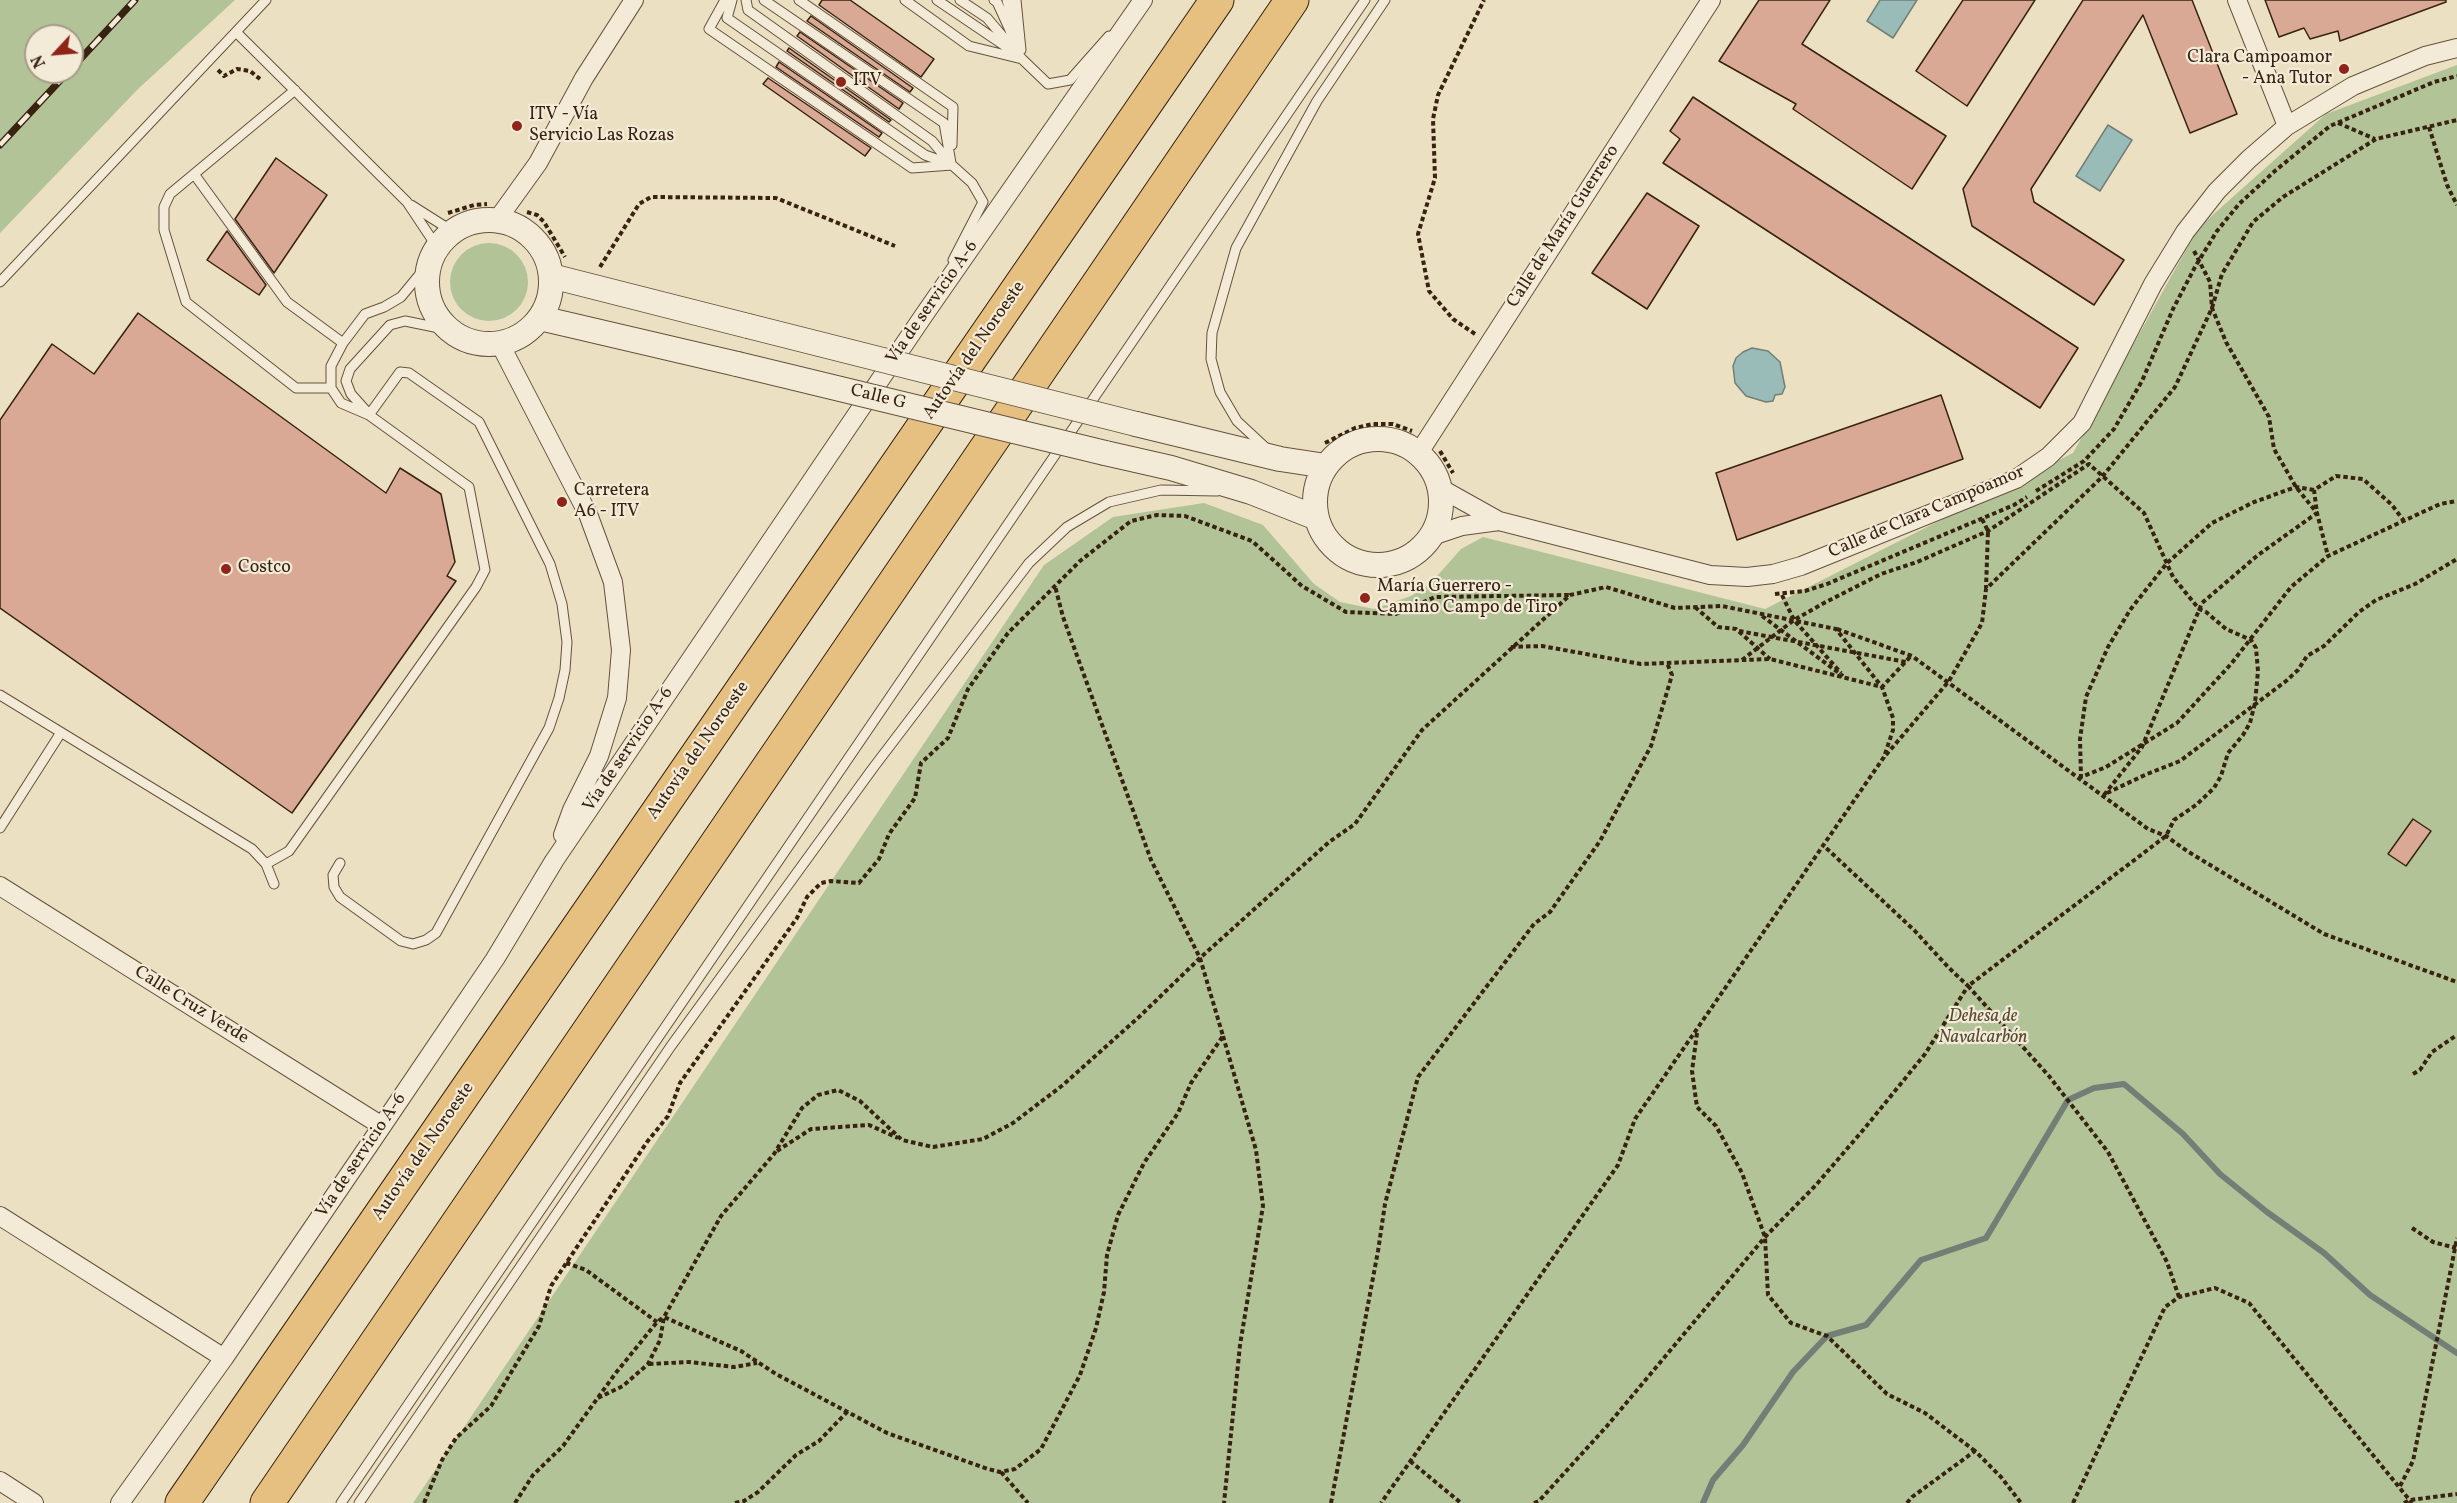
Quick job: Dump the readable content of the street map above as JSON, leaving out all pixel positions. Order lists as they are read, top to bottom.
{
  "streets": {
    "highway": ["Autovía del Noroeste"],
    "street": [
      "Calle de María Guerrero",
      "Vía de servicio A-6",
      "Calle G",
      "Calle de Clara Campoamor",
      "Calle Cruz Verde"
    ]
  },
  "crossings": [
    ["Calle de María Guerrero", "Calle G"],
    ["Calle de María Guerrero", "Calle de Clara Campoamor"],
    ["Vía de servicio A-6", "Calle Cruz Verde"],
    ["Calle G", "Calle de Clara Campoamor"]
  ],
  "parks": ["Dehesa de Navalcarbón"],
  "places": [
    "Clara Campoamor - Ana Tutor",
    "ITV",
    "ITV - Vía Servicio Las Rozas",
    "Carretera A6 - ITV",
    "Costco",
    "María Guerrero - Camino Campo de Tiro"
  ],
  "north": "bottom left"
}
